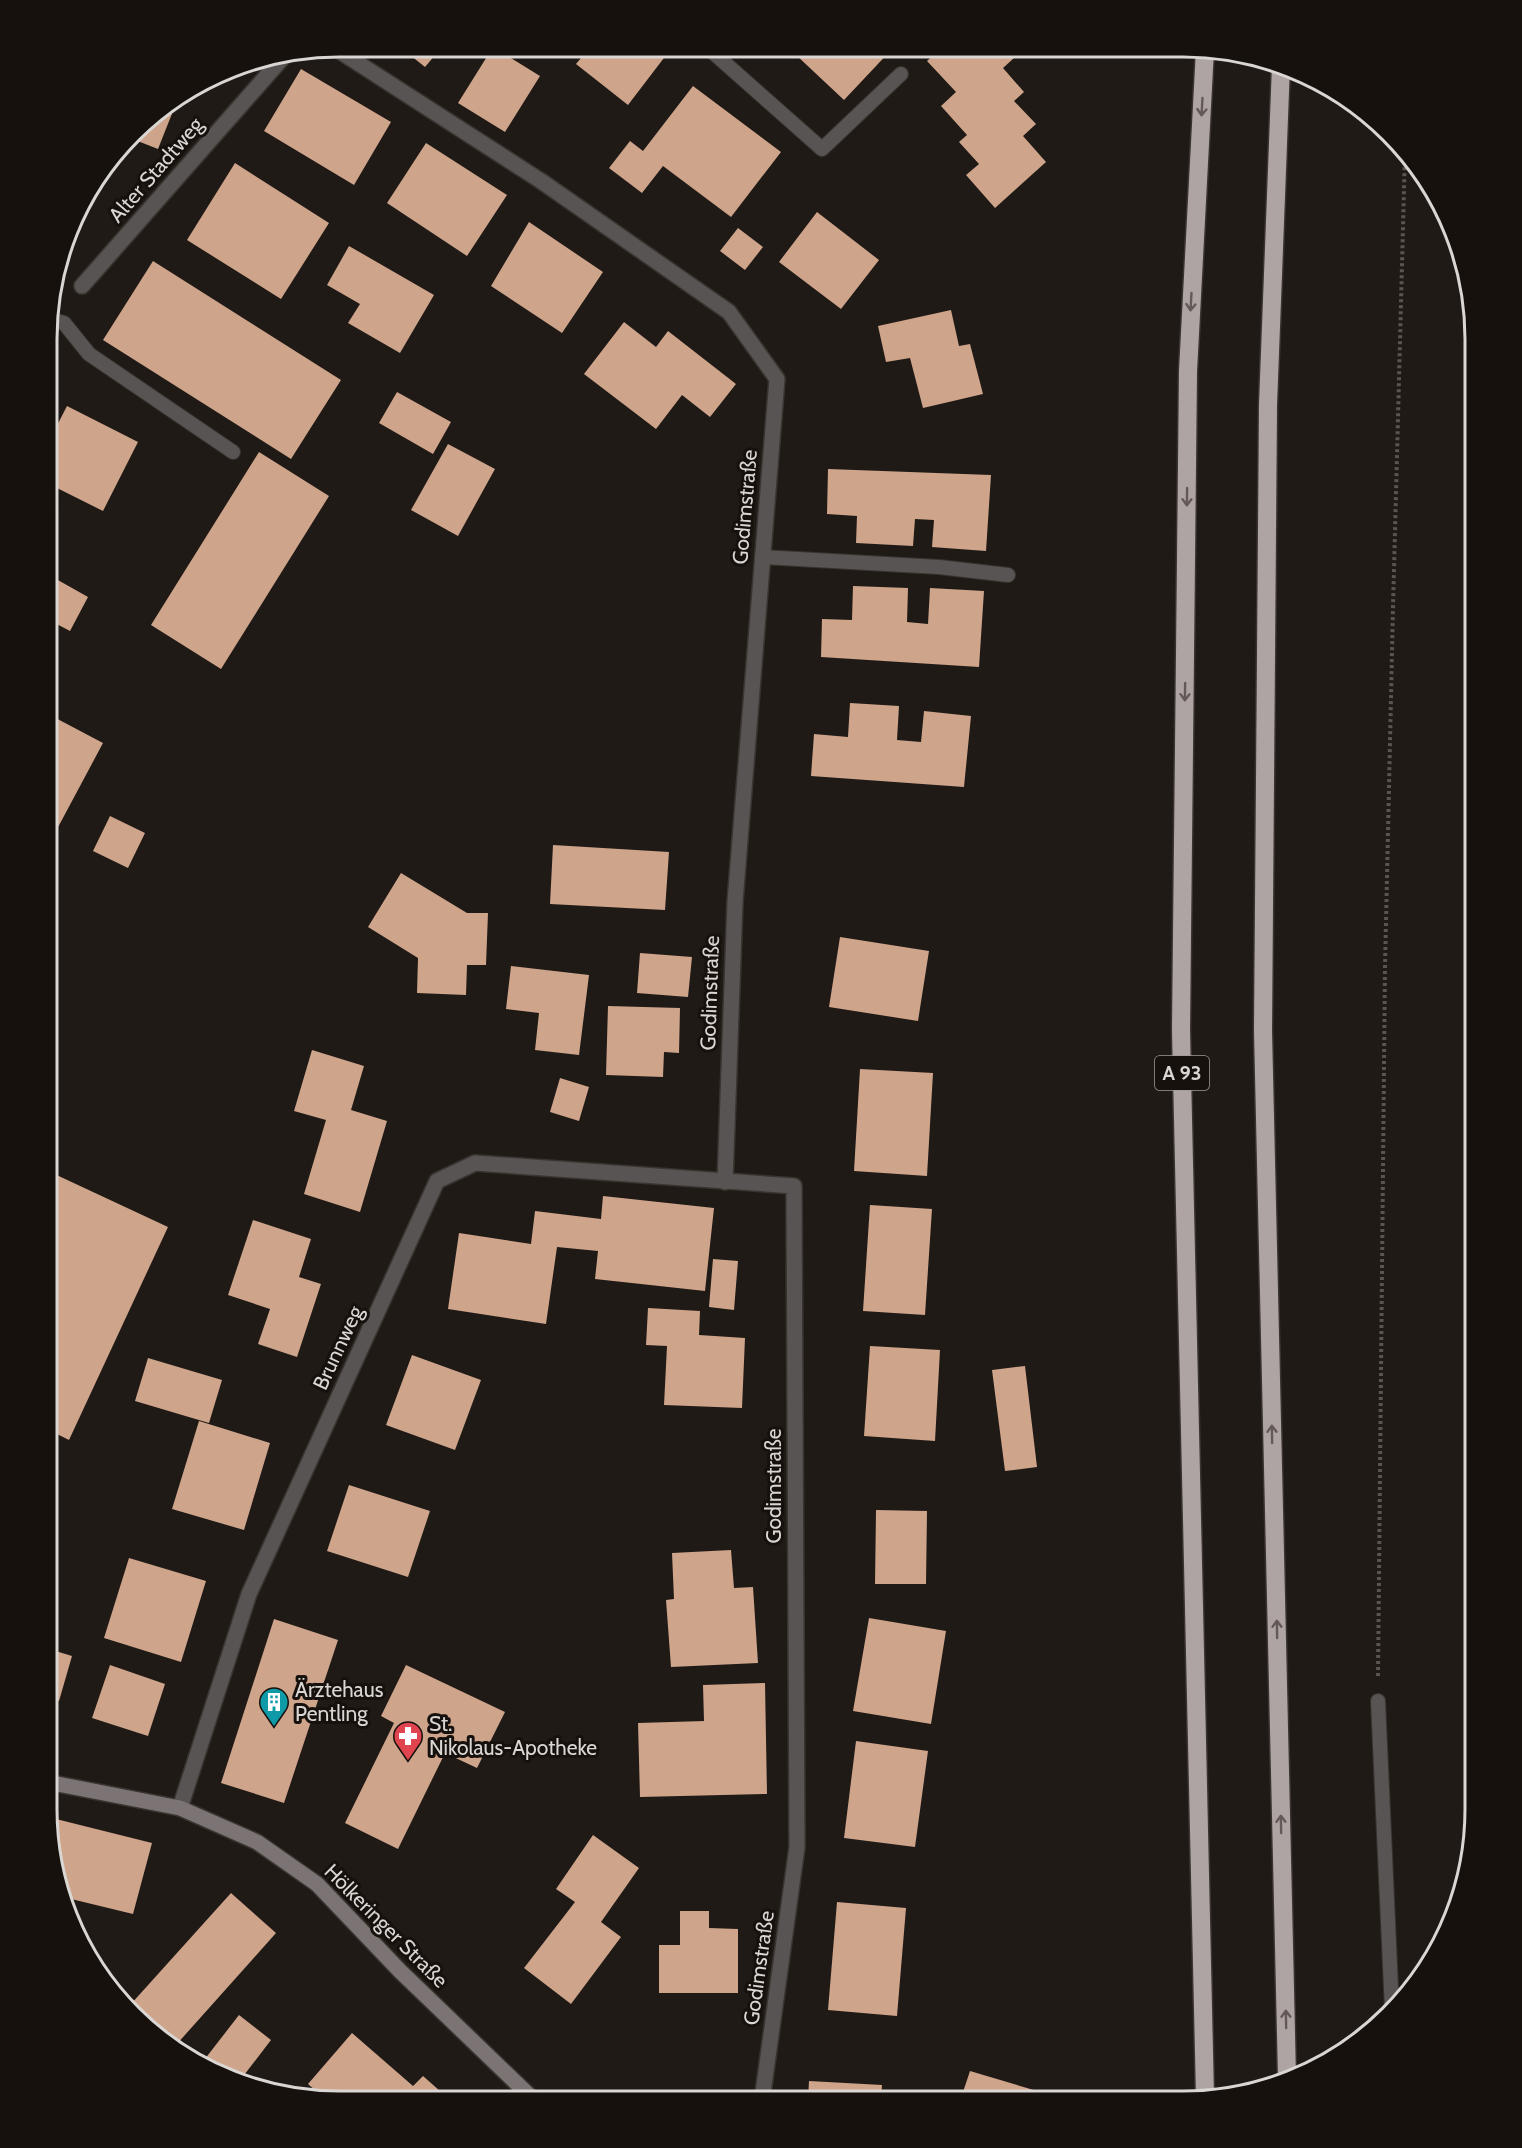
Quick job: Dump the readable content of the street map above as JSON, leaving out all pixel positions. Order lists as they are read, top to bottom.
{
  "streets": {
    "highway": ["A 93"],
    "street": [
      "Alter Stadtweg",
      "Godimstraße",
      "Brunnweg",
      "Hölkeringer Straße"
    ]
  },
  "crossings": [
    ["Godimstraße", "Brunnweg"],
    ["Brunnweg", "Hölkeringer Straße"]
  ],
  "places": {
    "building": ["Ärztehaus Pentling"],
    "pharmacy": ["St. Nikolaus-Apotheke"]
  }
}
